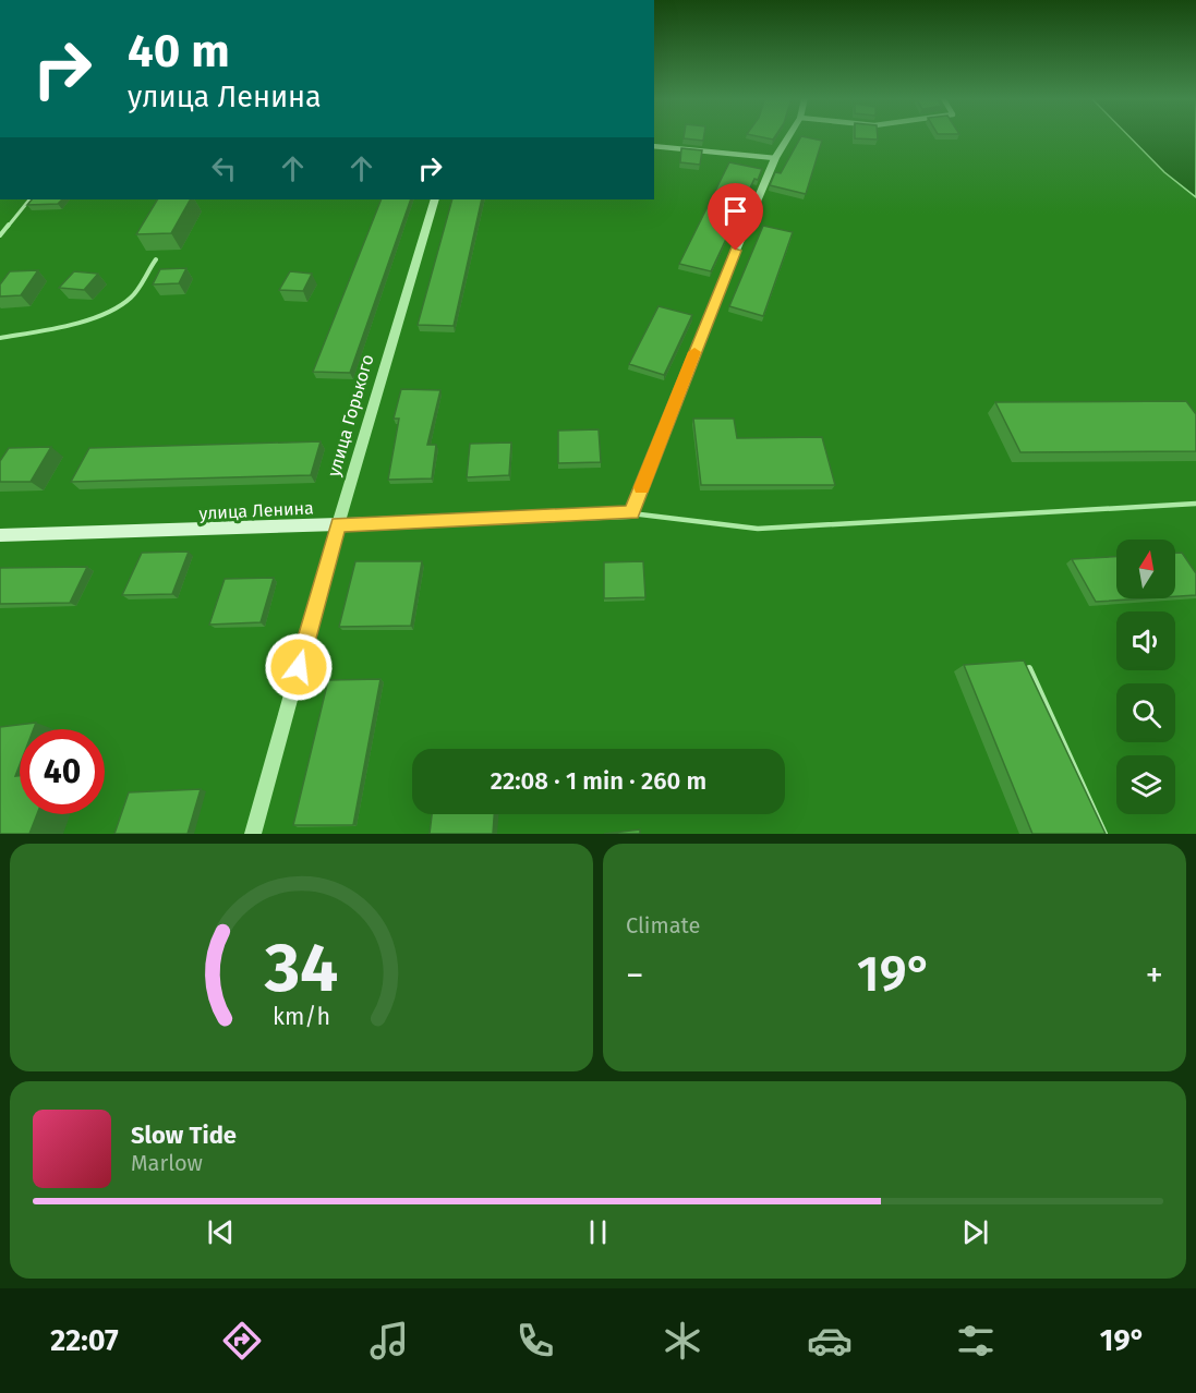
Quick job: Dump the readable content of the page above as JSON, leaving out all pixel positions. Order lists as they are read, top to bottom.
{
  "streets": {
    "main road": ["улица Ленина"],
    "street": ["улица Горького"]
  },
  "crossings": [
    ["улица Горького", "улица Ленина"]
  ],
  "north": "top",
  "page": {
    "turn": ["40 m", "улица Ленина"],
    "limit": "40",
    "trip": "22:08 · 1 min · 260 m",
    "tile": "Climate",
    "heat": ["−", "19°", "+"],
    "song": ["Slow Tide", "Marlow"],
    "tabs": ["22:07", "19°"],
    "gauge": ["34", "km/h"]
  }
}
